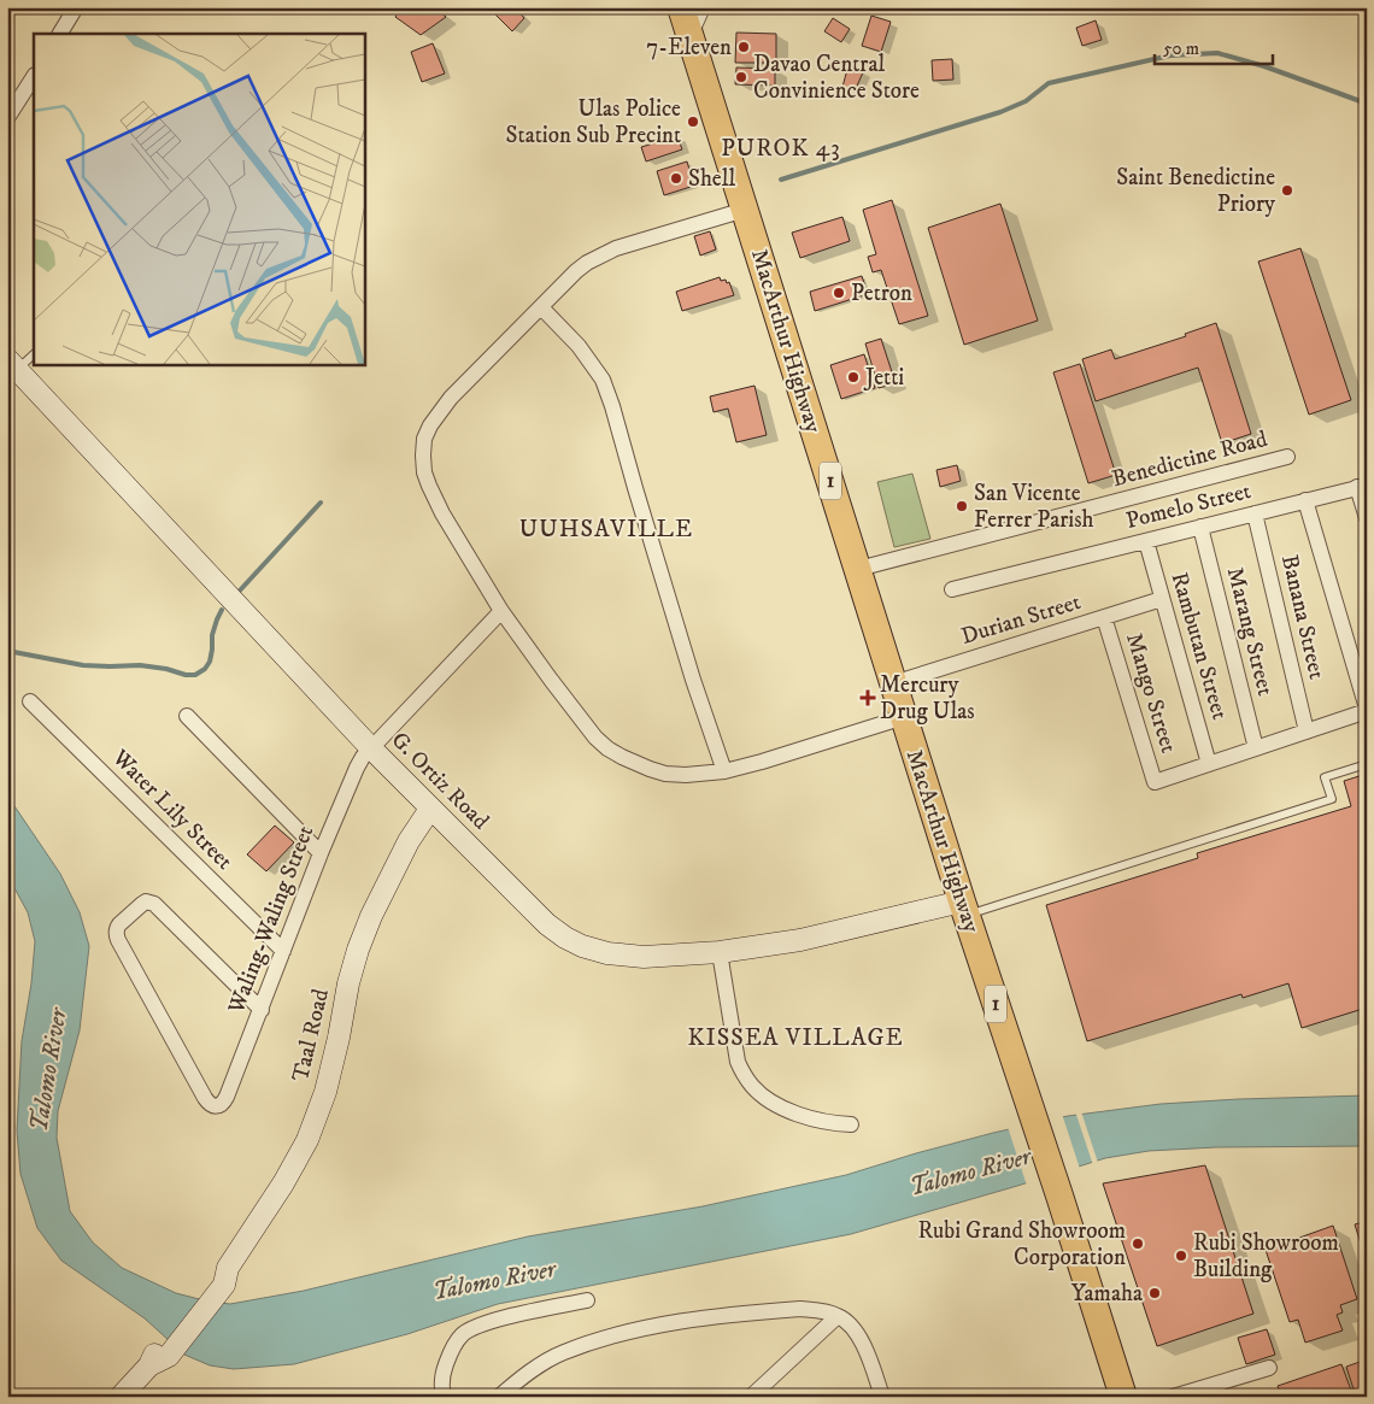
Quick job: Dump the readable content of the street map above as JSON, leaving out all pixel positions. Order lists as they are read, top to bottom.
{
  "streets": {
    "highway": ["MacArthur Highway", "1"],
    "street": [
      "Benedictine Road",
      "Pomelo Street",
      "Banana Street",
      "Durian Street",
      "Marang Street",
      "Rambutan Street",
      "Mango Street",
      "G. Ortiz Road",
      "Water Lily Street",
      "Waling-Waling Street",
      "Taal Road"
    ]
  },
  "crossings": [
    ["MacArthur Highway", "Benedictine Road"],
    ["MacArthur Highway", "Durian Street"],
    ["MacArthur Highway", "G. Ortiz Road"],
    ["Pomelo Street", "Banana Street"],
    ["Pomelo Street", "Marang Street"],
    ["Pomelo Street", "Rambutan Street"],
    ["Durian Street", "Rambutan Street"],
    ["Durian Street", "Mango Street"],
    ["Rambutan Street", "Mango Street"],
    ["G. Ortiz Road", "Waling-Waling Street"],
    ["G. Ortiz Road", "Taal Road"],
    ["Water Lily Street", "Waling-Waling Street"]
  ],
  "districts": ["PUROK 43", "UUHSAVILLE", "KISSEA VILLAGE"],
  "water": ["Talomo River"],
  "places": {
    "other": [
      "7-Eleven",
      "Davao Central Convinience Store",
      "Ulas Police Station Sub Precint",
      "Shell",
      "Saint Benedictine Priory",
      "Petron",
      "Jetti",
      "San Vicente Ferrer Parish",
      "Rubi Grand Showroom Corporation",
      "Rubi Showroom Building",
      "Yamaha"
    ],
    "health": ["Mercury Drug Ulas"]
  },
  "scale_bar": "50 m"
}
